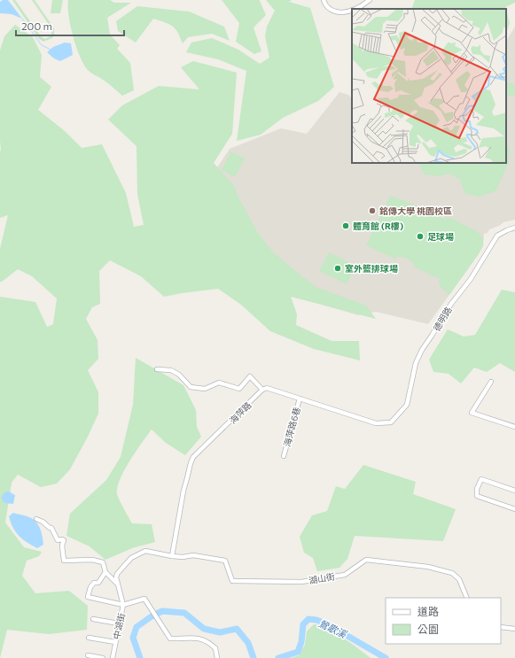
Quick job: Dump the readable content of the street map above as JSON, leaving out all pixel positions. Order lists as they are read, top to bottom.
{
  "streets": {
    "street": [
      "德明路",
      "海萍路",
      "海萍路6巷",
      "湖山街",
      "中湖街"
    ]
  },
  "crossings": [
    ["德明路", "海萍路6巷"],
    ["海萍路", "湖山街"]
  ],
  "water": ["鶯歌溪"],
  "places": [
    "銘傳大學 桃園校區",
    "體育館 (R樓)",
    "足球場",
    "室外籃排球場"
  ],
  "legend": ["道路", "公園"],
  "scale_bar": "200 m"
}
